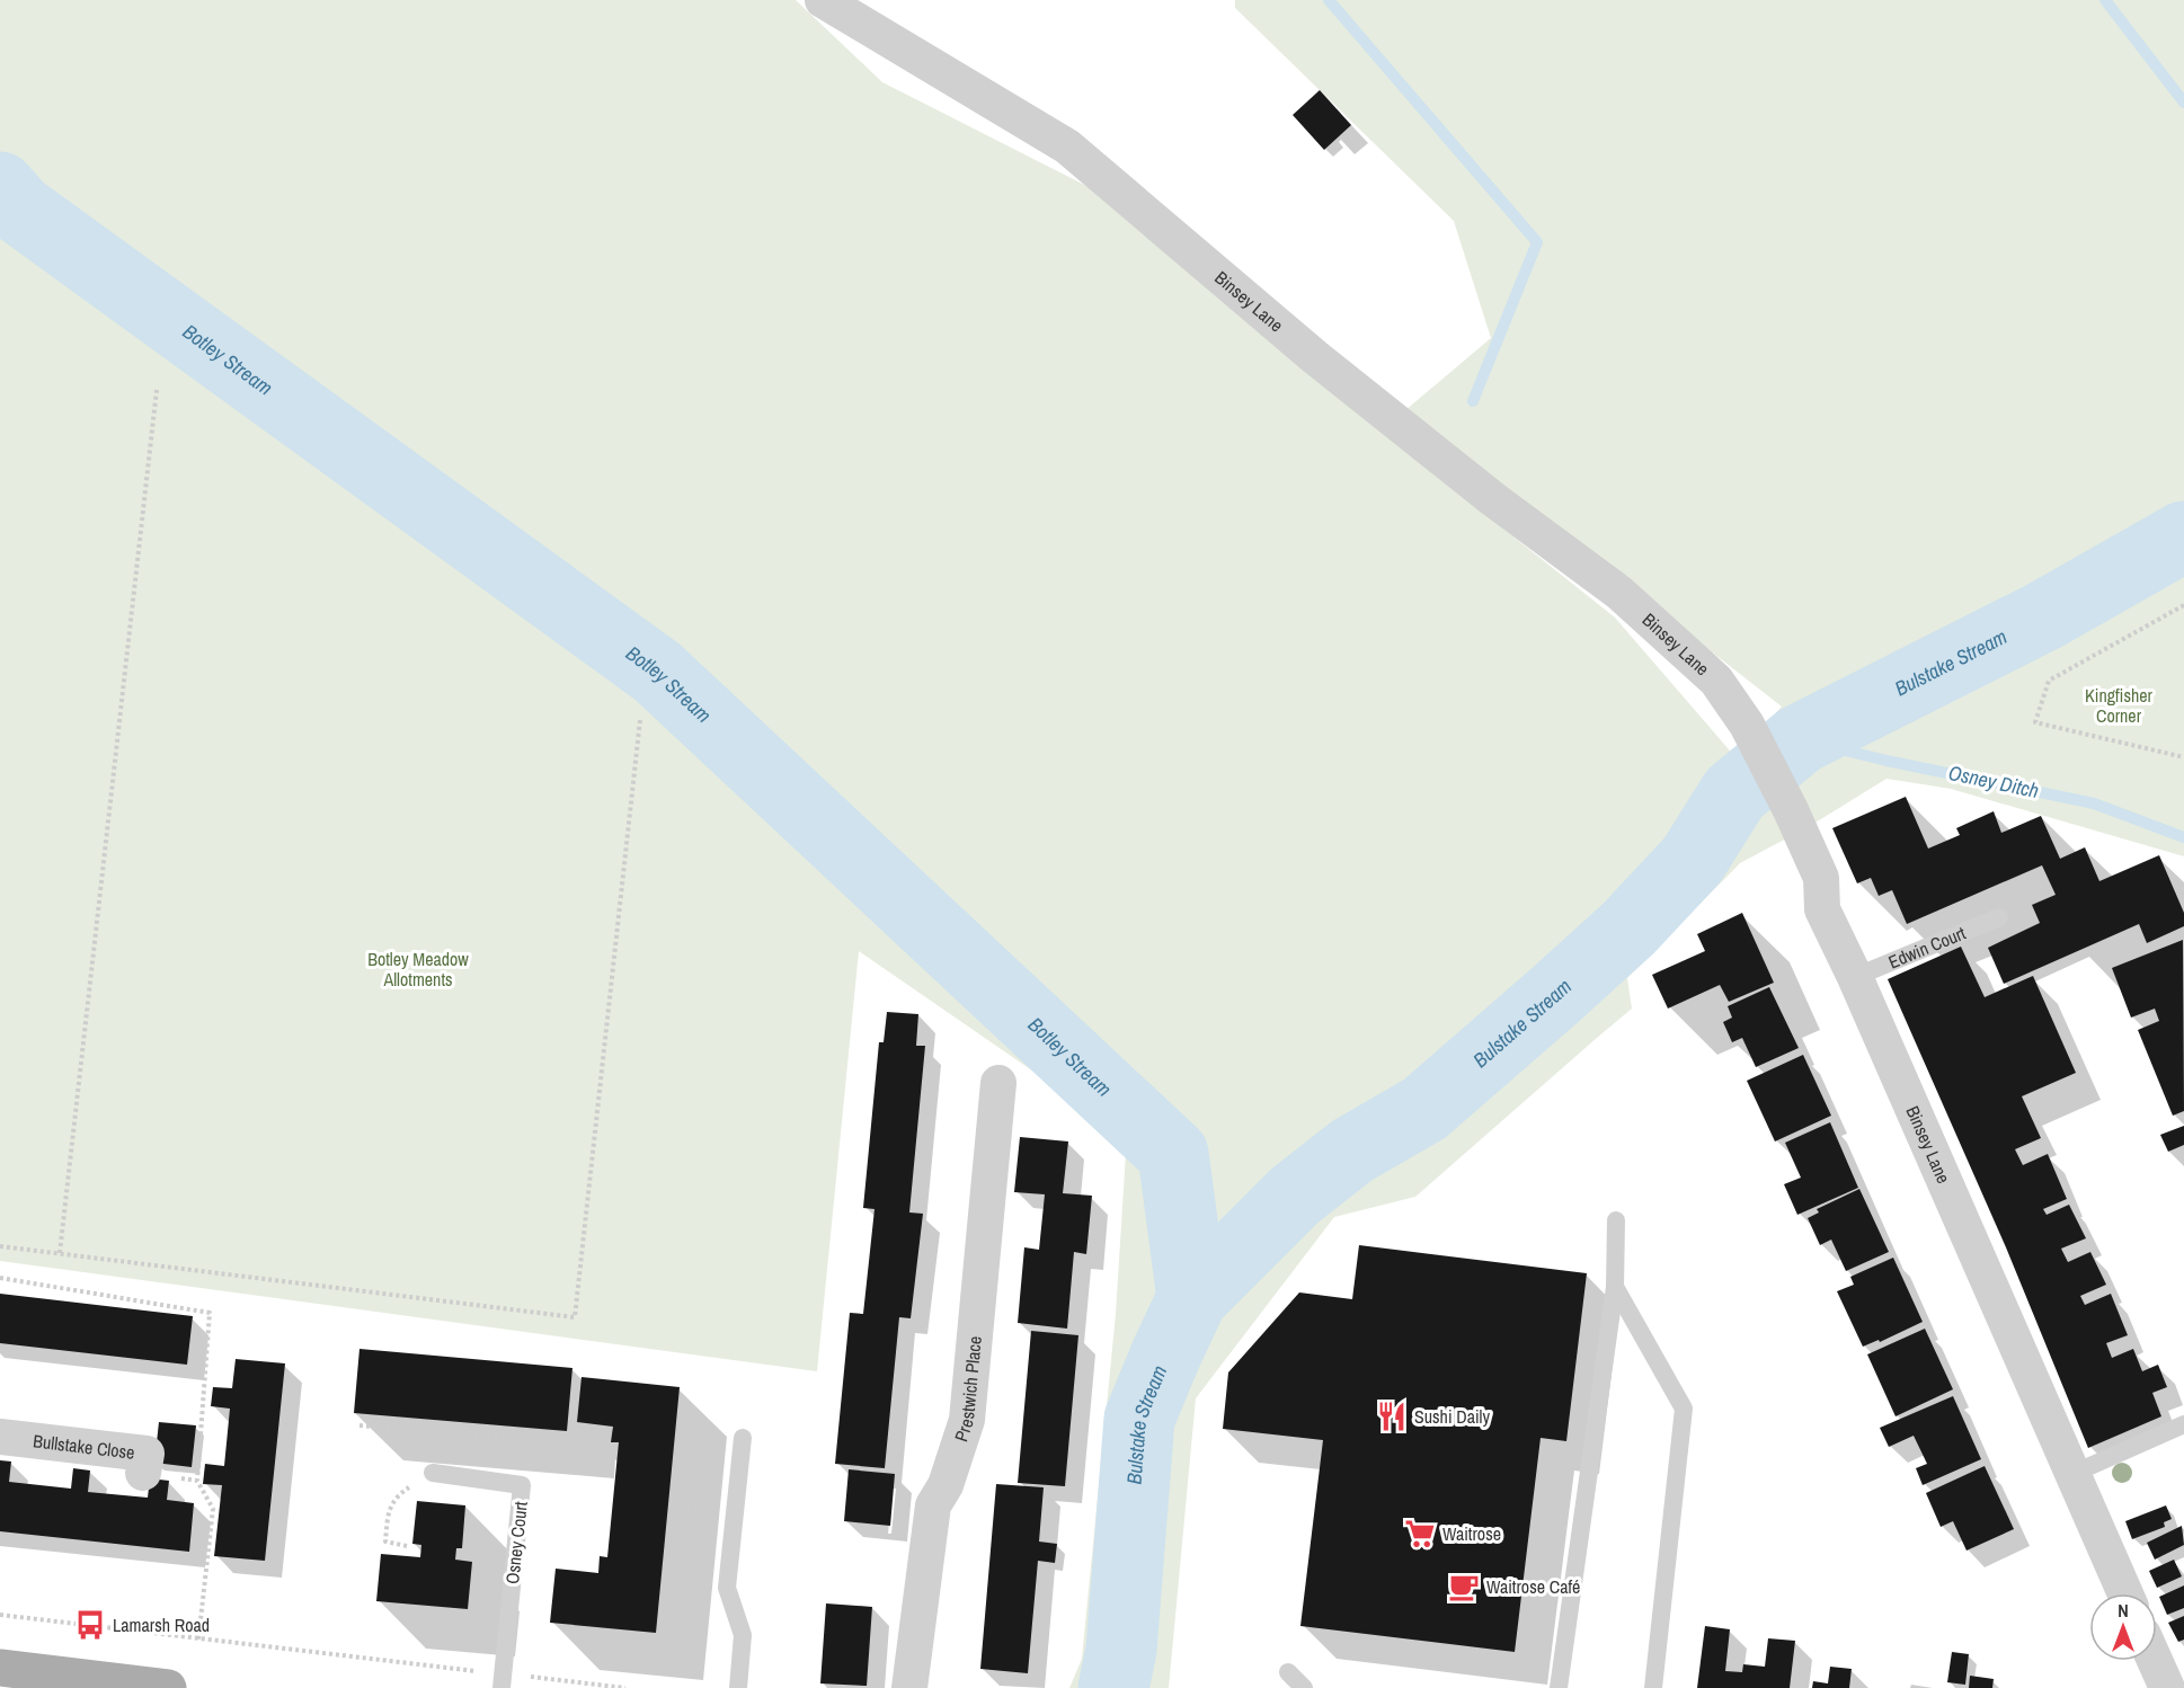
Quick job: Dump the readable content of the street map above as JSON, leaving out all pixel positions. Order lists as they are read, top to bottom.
{
  "streets": {
    "street": ["Binsey Lane", "Prestwich Place", "Bullstake Close"],
    "lane": ["Edwin Court", "Osney Court"]
  },
  "crossings": [
    ["Binsey Lane", "Edwin Court"]
  ],
  "water": ["Botley Stream", "Bulstake Stream", "Osney Ditch"],
  "parks": ["Kingfisher Corner", "Botley Meadow Allotments"],
  "places": {
    "restaurant": ["Sushi Daily"],
    "supermarket": ["Waitrose"],
    "cafe": ["Waitrose Café"],
    "bus stop": ["Lamarsh Road"]
  },
  "north": "top"
}
